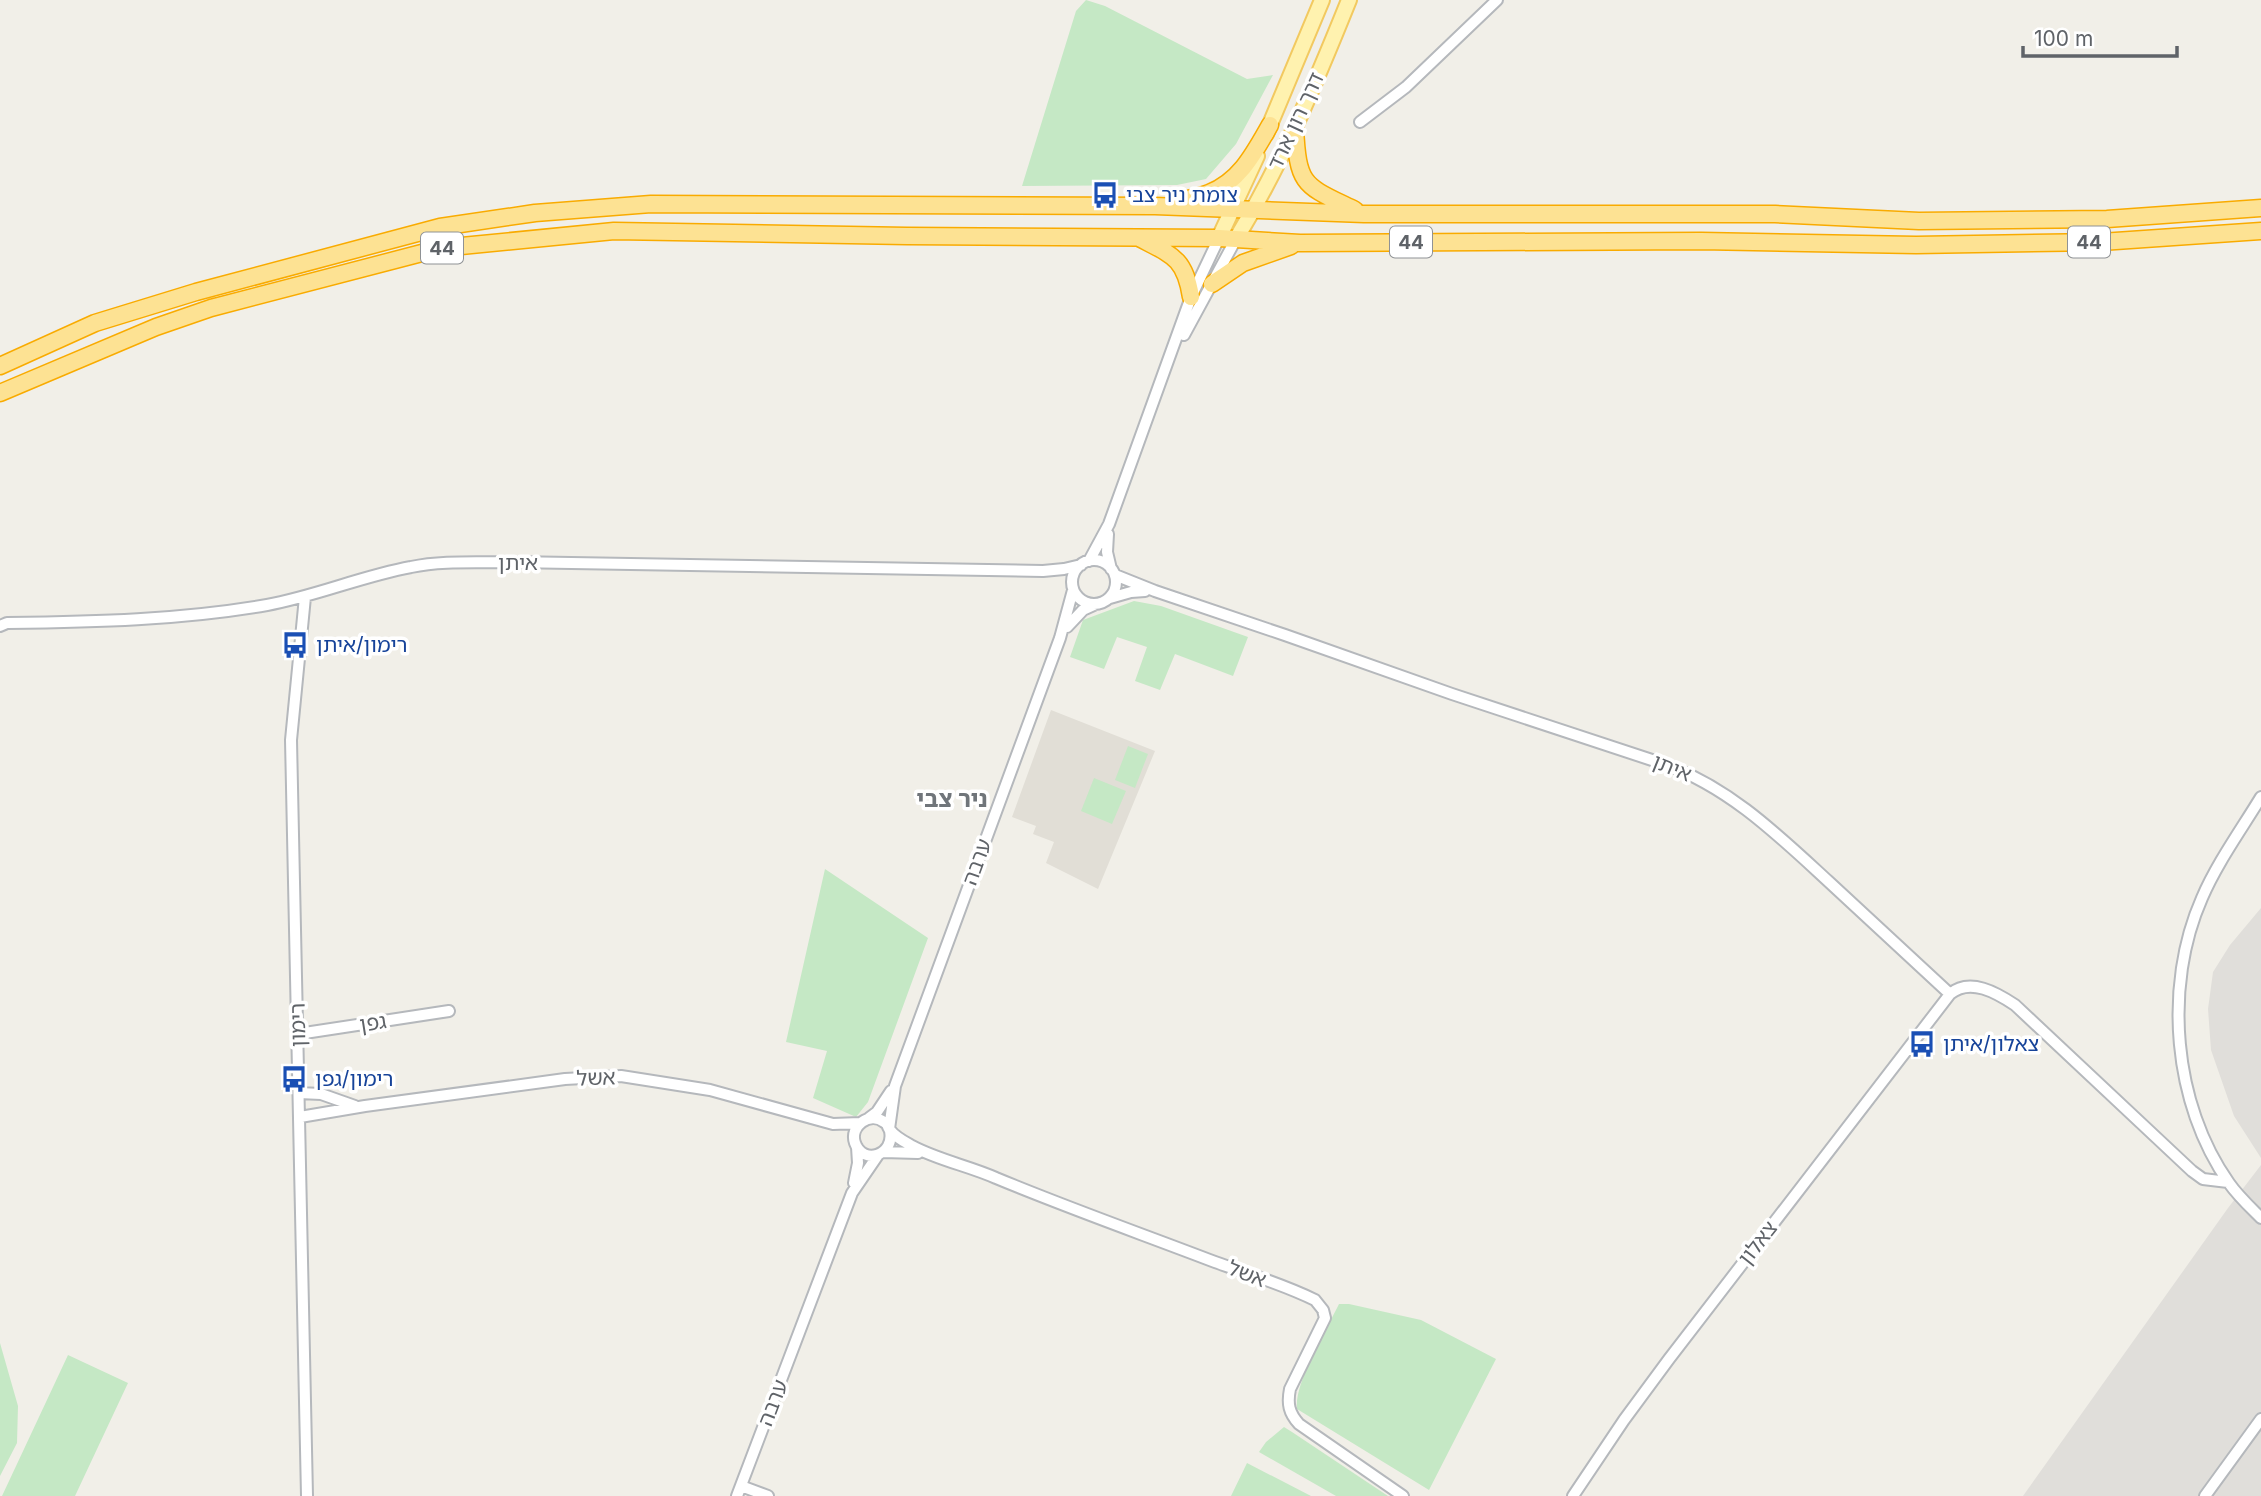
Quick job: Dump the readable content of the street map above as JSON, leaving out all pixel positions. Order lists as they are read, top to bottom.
{
  "streets": {
    "highway": ["44"],
    "main road": ["דרך רון ארד"],
    "street": [
      "איתן",
      "ערבה",
      "גפן",
      "רימון",
      "אשל",
      "צאלון"
    ]
  },
  "crossings": [
    ["דרך רון ארד", "44"],
    ["איתן", "ערבה"],
    ["איתן", "רימון"],
    ["איתן", "צאלון"],
    ["ערבה", "אשל"],
    ["גפן", "רימון"],
    ["רימון", "אשל"]
  ],
  "districts": ["ניר צבי"],
  "places": {
    "bus stop": [
      "צומת ניר צבי",
      "רימון/איתן",
      "צאלון/איתן",
      "רימון/גפן"
    ]
  },
  "scale_bar": "100 m"
}
